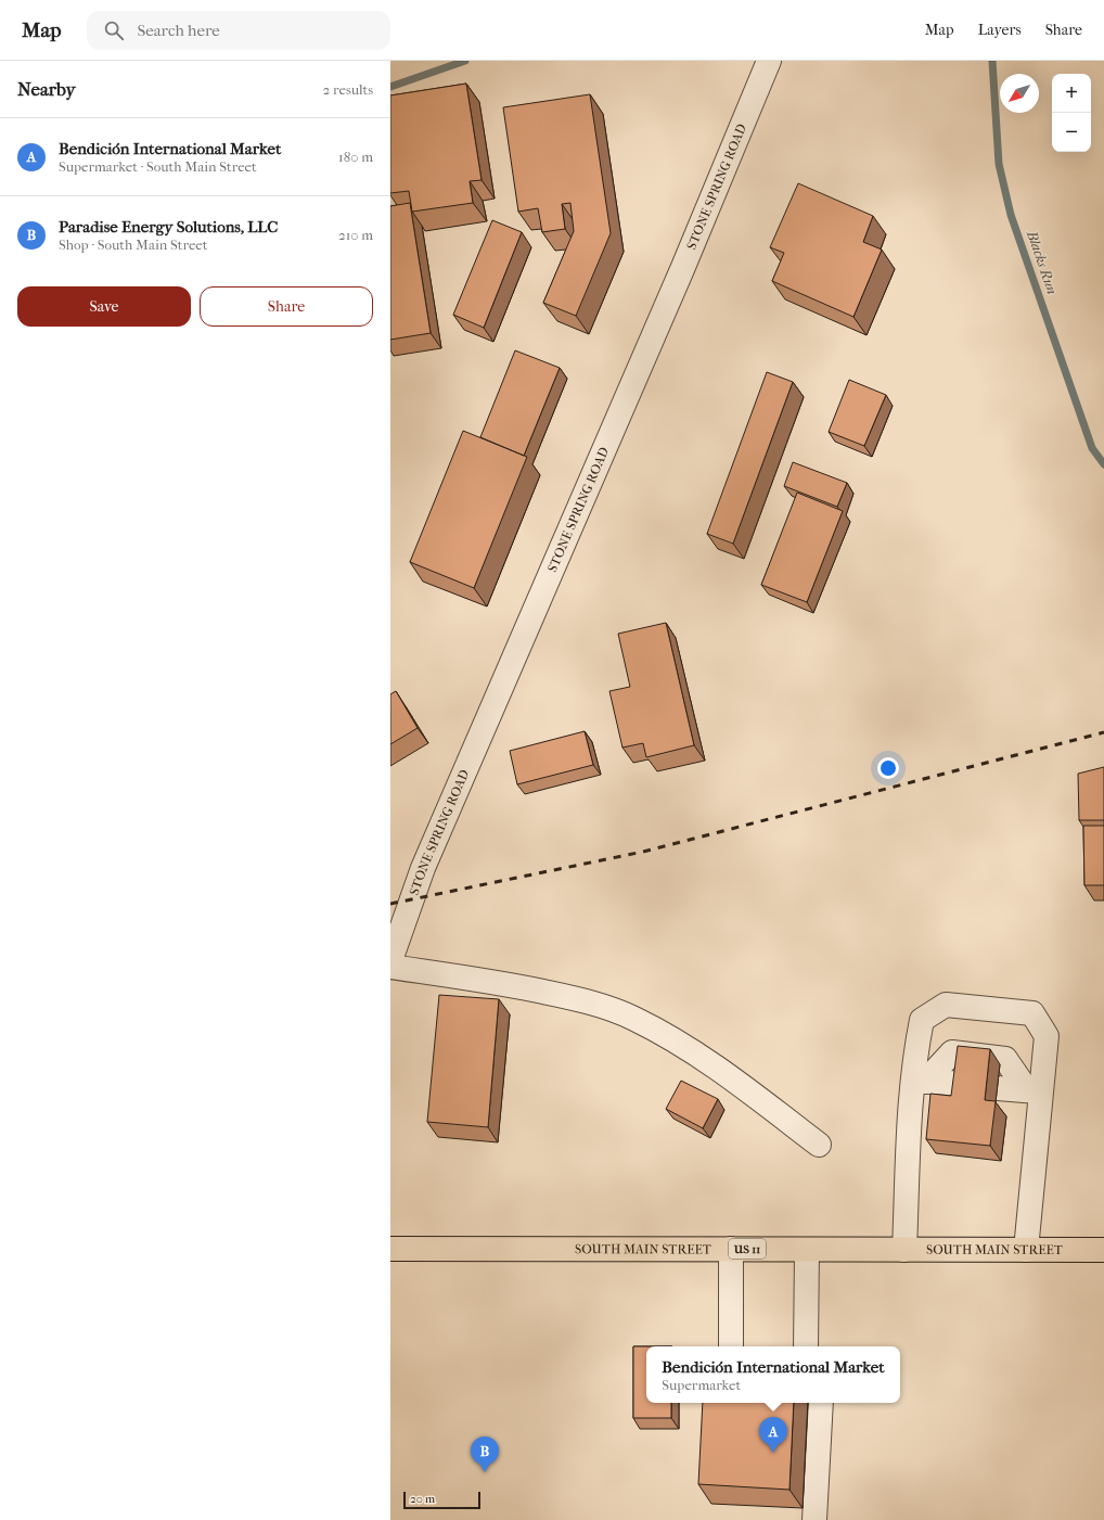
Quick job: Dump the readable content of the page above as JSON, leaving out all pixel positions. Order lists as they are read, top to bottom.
{
  "streets": {
    "main road": ["SOUTH MAIN STREET", "US 11"],
    "street": ["STONE SPRING ROAD"]
  },
  "water": ["Blacks Run"],
  "scale_bar": "20 m",
  "north": "bottom left",
  "page": {
    "header": "Map",
    "search": "Search here",
    "nav": ["Map", "Layers", "Share"],
    "heading": ["Nearby", "2 results"],
    "map_buttons": ["+", "−"],
    "list": [
      {
        "mark": "A",
        "name": "Bendición International Market",
        "note": "Supermarket · South Main Street",
        "value": "180 m"
      },
      {
        "mark": "B",
        "name": "Paradise Energy Solutions, LLC",
        "note": "Shop · South Main Street",
        "value": "210 m"
      }
    ],
    "buttons": ["Save", "Share"],
    "popup": ["Bendición International Market", "Supermarket"],
    "pins": ["A", "B"],
    "scale": "20 m"
  }
}
